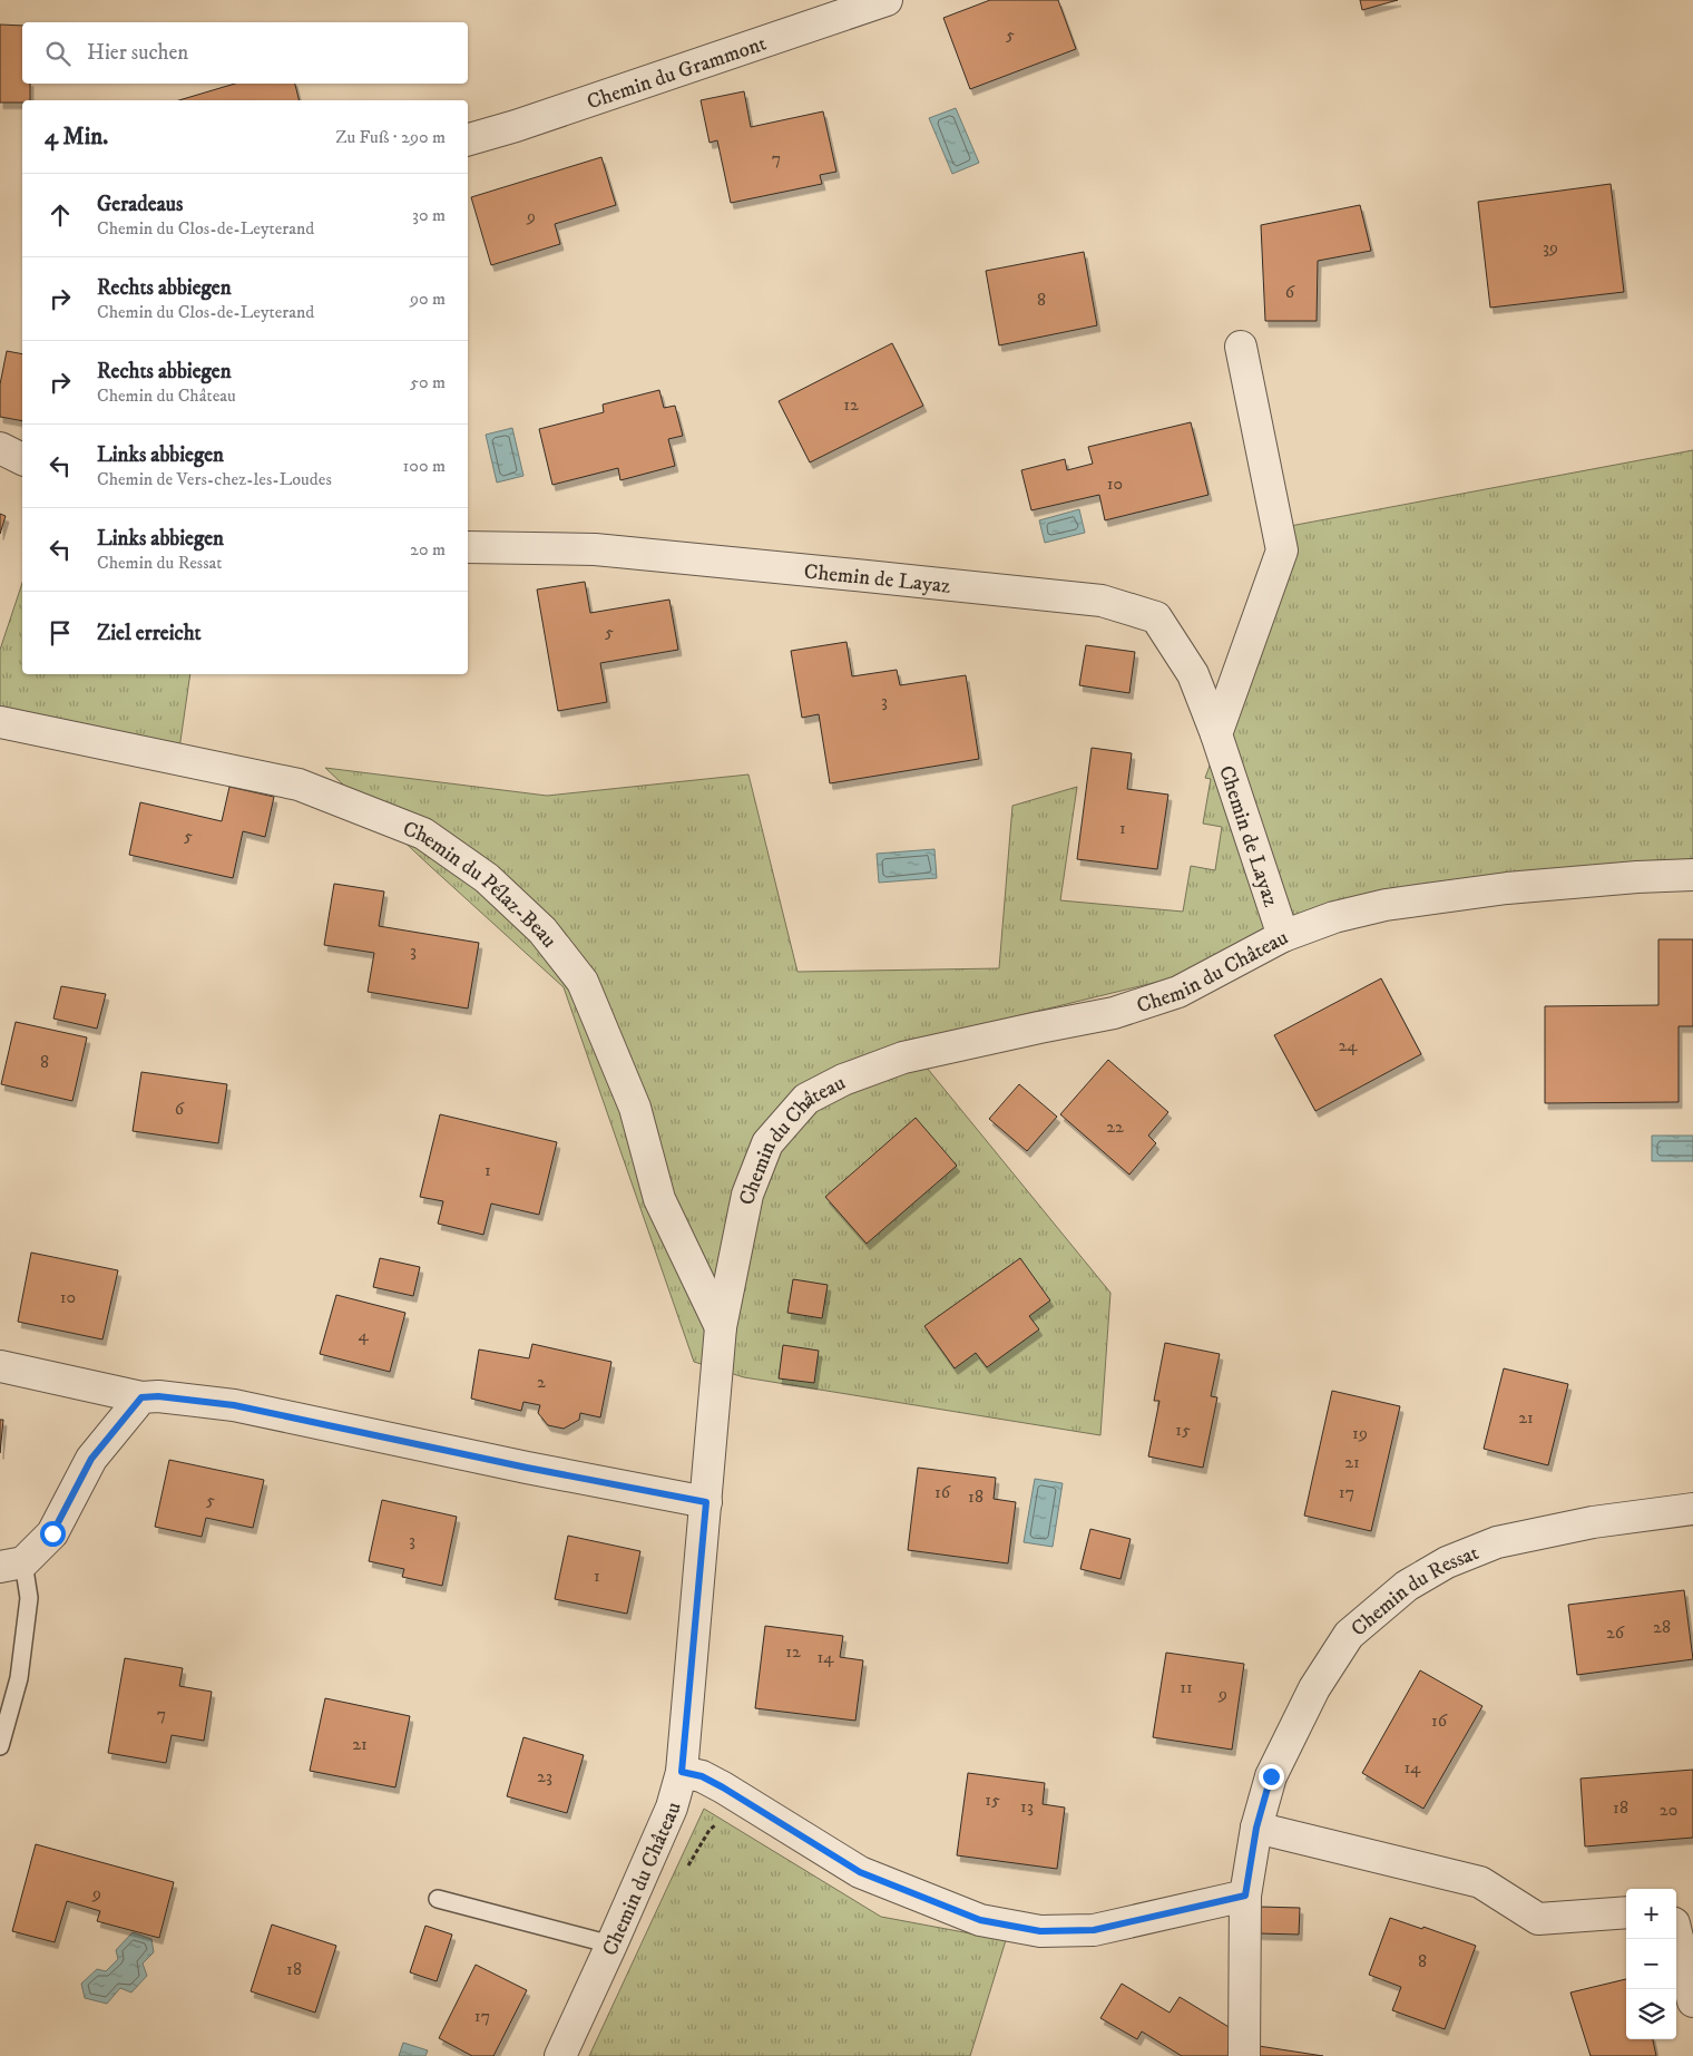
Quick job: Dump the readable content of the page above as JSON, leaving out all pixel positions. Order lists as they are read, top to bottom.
{
  "streets": {
    "street": [
      "Chemin du Grammont",
      "Chemin de Layaz",
      "Chemin du Pélaz-Beau",
      "Chemin du Château",
      "Chemin du Ressat"
    ]
  },
  "crossings": [
    ["Chemin de Layaz", "Chemin du Château"],
    ["Chemin du Pélaz-Beau", "Chemin du Château"]
  ],
  "house_numbers": [
    "5",
    "7",
    "9",
    "39",
    "6",
    "8",
    "12",
    "10",
    "5",
    "3",
    "1",
    "5",
    "3",
    "24",
    "8",
    "6",
    "22",
    "1",
    "10",
    "4",
    "2",
    "21",
    "15",
    "19",
    "21",
    "16",
    "17",
    "18",
    "5",
    "3",
    "1",
    "28",
    "26",
    "12",
    "14",
    "11",
    "9",
    "7",
    "16",
    "21",
    "14",
    "23",
    "15",
    "13",
    "18",
    "20",
    "9",
    "8",
    "18",
    "17"
  ],
  "page": {
    "search": "Hier suchen",
    "heading": ["4 Min.", "Zu Fuß · 290 m"],
    "list": [
      ["Geradeaus", "Chemin du Clos-de-Leyterand", "30 m"],
      ["Rechts abbiegen", "Chemin du Clos-de-Leyterand", "90 m"],
      ["Rechts abbiegen", "Chemin du Château", "50 m"],
      ["Links abbiegen", "Chemin de Vers-chez-les-Loudes", "100 m"],
      ["Links abbiegen", "Chemin du Ressat", "20 m"],
      "Ziel erreicht"
    ],
    "map_buttons": ["+", "−"]
  }
}
